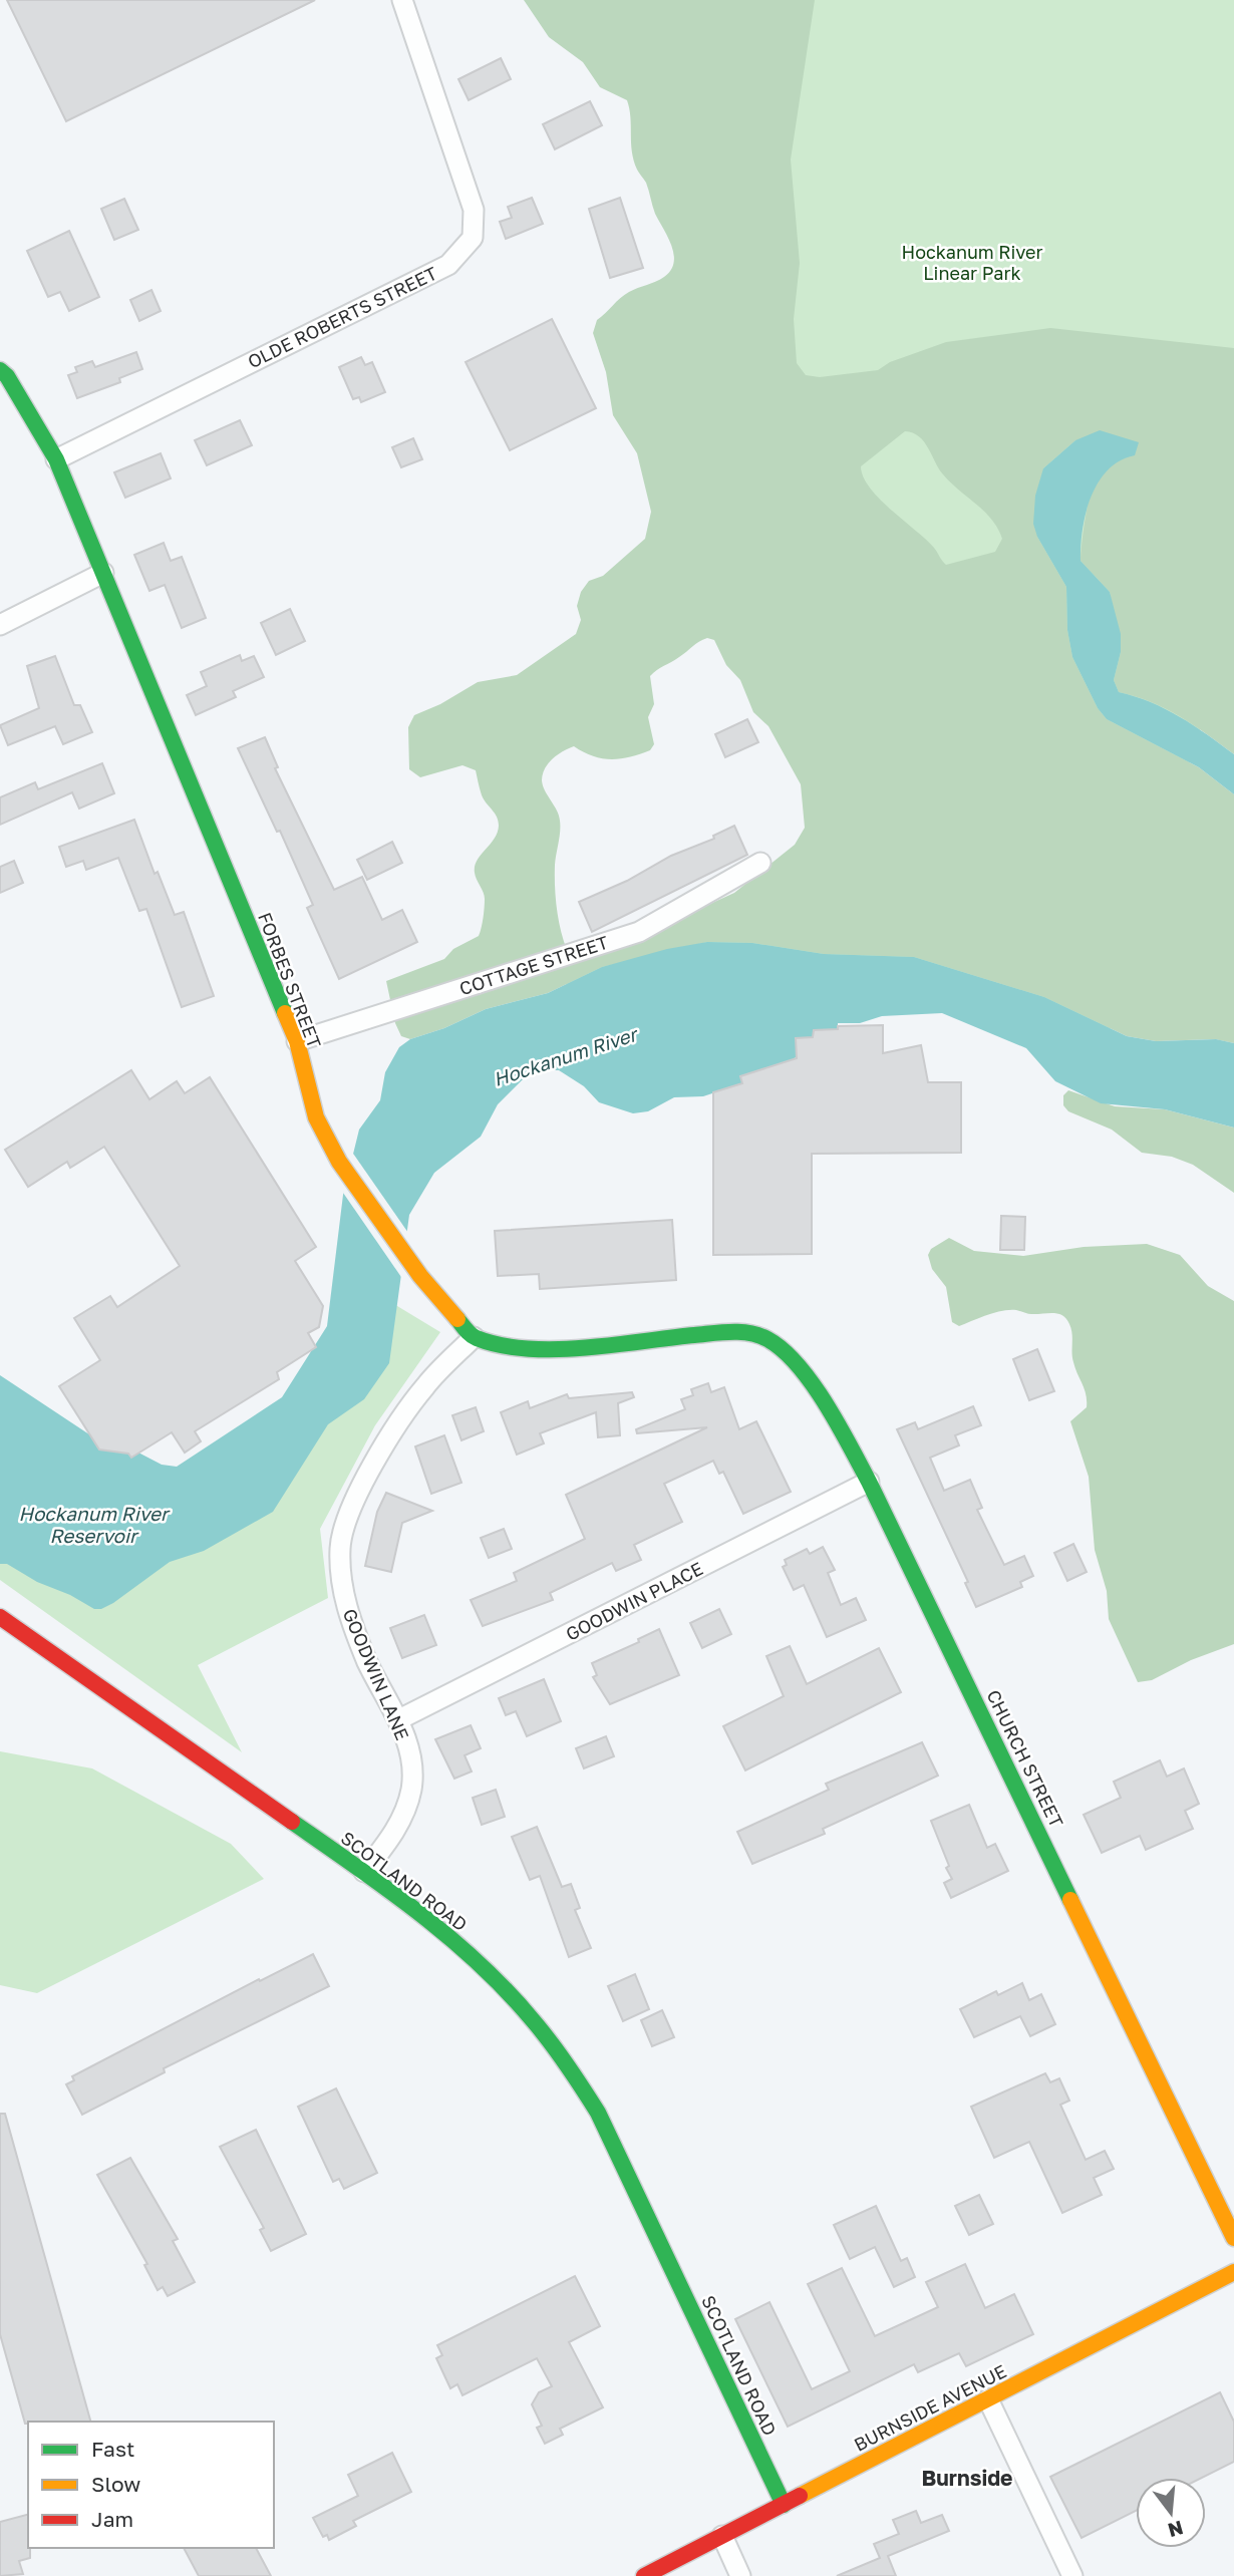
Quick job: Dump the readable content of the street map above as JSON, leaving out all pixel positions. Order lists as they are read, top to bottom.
{
  "streets": {
    "street": [
      "OLDE ROBERTS STREET",
      "COTTAGE STREET",
      "FORBES STREET",
      "GOODWIN PLACE",
      "GOODWIN LANE",
      "CHURCH STREET",
      "SCOTLAND ROAD",
      "BURNSIDE AVENUE"
    ]
  },
  "crossings": [
    ["OLDE ROBERTS STREET", "FORBES STREET"],
    ["COTTAGE STREET", "FORBES STREET"],
    ["FORBES STREET", "GOODWIN LANE"],
    ["FORBES STREET", "CHURCH STREET"],
    ["GOODWIN PLACE", "GOODWIN LANE"],
    ["GOODWIN PLACE", "CHURCH STREET"],
    ["GOODWIN LANE", "CHURCH STREET"],
    ["GOODWIN LANE", "SCOTLAND ROAD"],
    ["SCOTLAND ROAD", "BURNSIDE AVENUE"]
  ],
  "districts": ["Burnside"],
  "water": ["Hockanum River", "Hockanum River Reservoir"],
  "parks": ["Hockanum River Linear Park"],
  "legend": ["Fast", "Slow", "Jam"],
  "north": "bottom"
}
